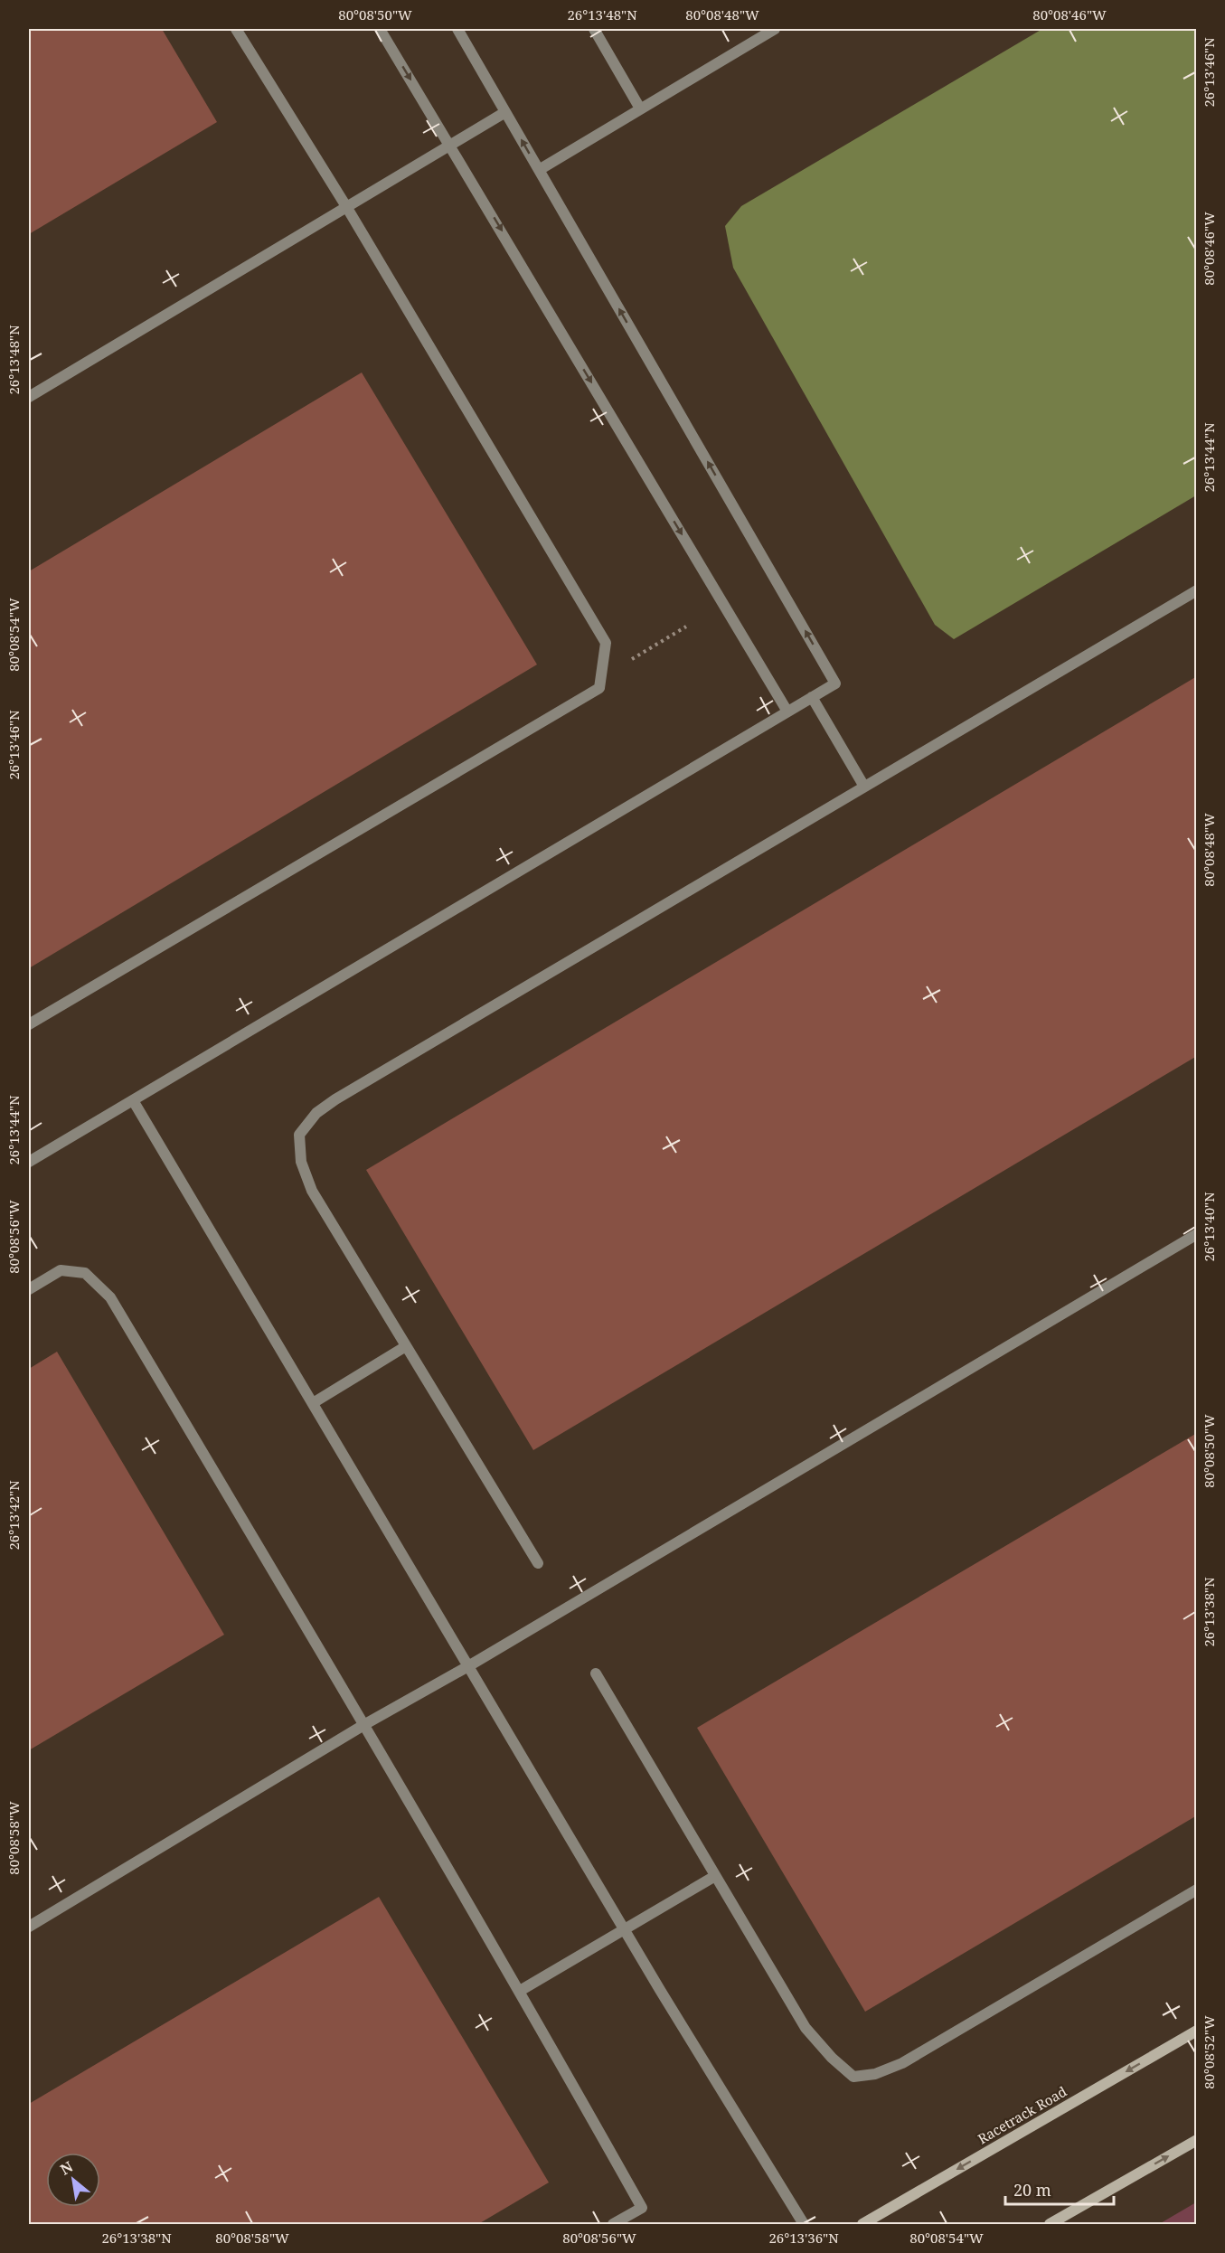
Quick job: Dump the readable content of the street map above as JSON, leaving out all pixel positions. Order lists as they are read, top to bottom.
{
  "streets": {
    "street": ["Racetrack Road"]
  },
  "scale_bar": "20 m",
  "north": "top left",
  "coordinates": [
    "80°08'50\"W",
    "26°13'48\"N",
    "80°08'48\"W",
    "80°08'46\"W",
    "26°13'46\"N",
    "26°13'44\"N",
    "80°08'54\"W",
    "26°13'40\"N",
    "80°08'56\"W",
    "26°13'42\"N",
    "26°13'38\"N",
    "80°08'58\"W",
    "80°08'52\"W",
    "26°13'36\"N"
  ]
}
